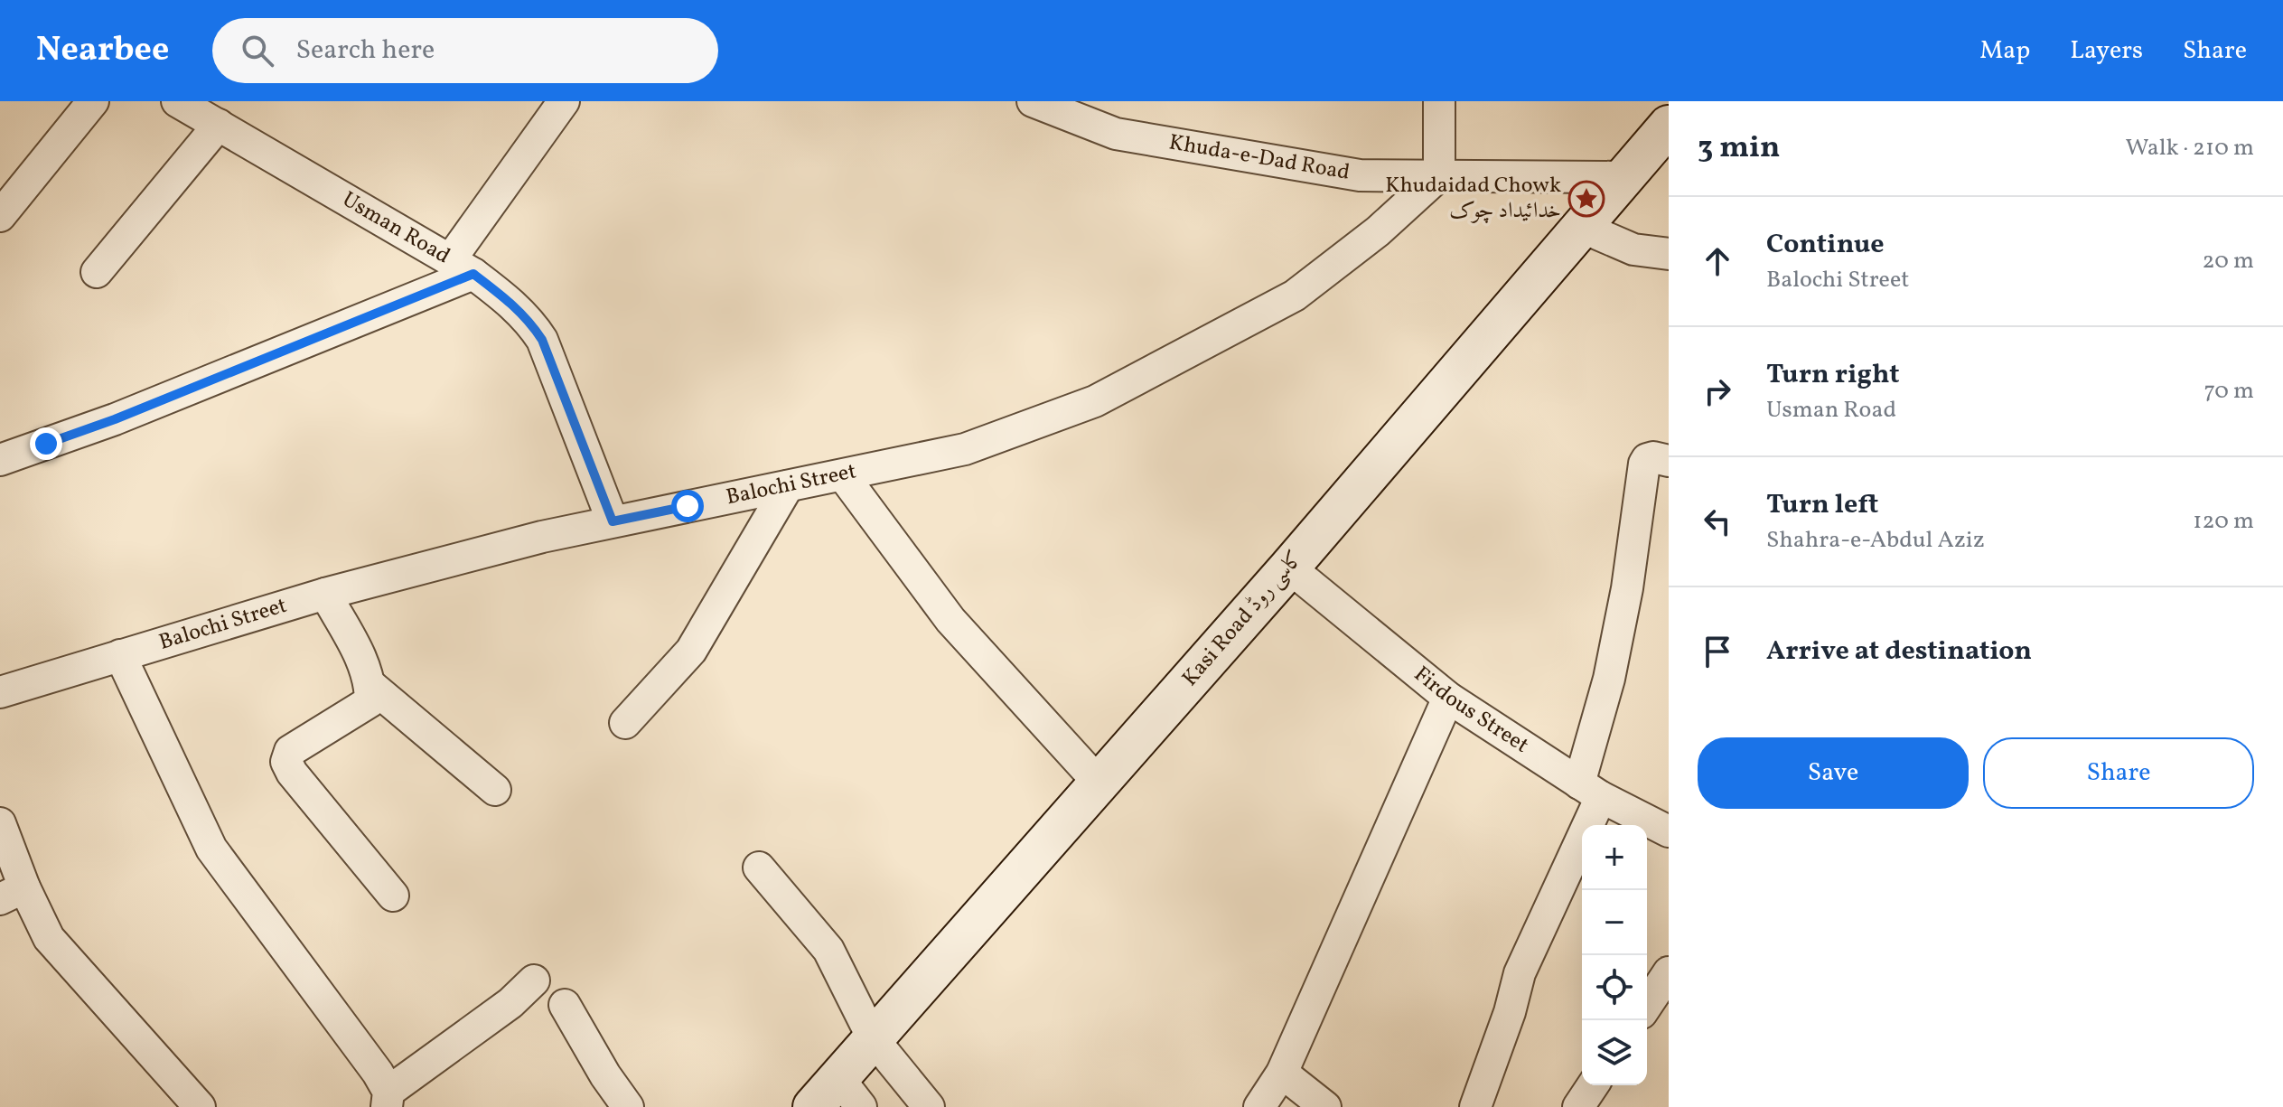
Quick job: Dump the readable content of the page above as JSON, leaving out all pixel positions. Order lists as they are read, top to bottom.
{
  "streets": {
    "street": [
      "Khuda-e-Dad Road",
      "Usman Road",
      "Balochi Street",
      "Kasi Road کاسی روڈ",
      "Firdous Street"
    ]
  },
  "crossings": [
    ["Khuda-e-Dad Road", "Balochi Street"],
    ["Khuda-e-Dad Road", "Kasi Road کاسی روڈ"],
    ["Usman Road", "Balochi Street"],
    ["Kasi Road کاسی روڈ", "Firdous Street"]
  ],
  "places": {
    "place": ["Khudaidad Chowk خدائیداد چوک"]
  },
  "page": {
    "header": "Nearbee",
    "search": "Search here",
    "nav": ["Map", "Layers", "Share"],
    "heading": ["3 min", "Walk · 210 m"],
    "list": [
      ["Continue", "Balochi Street", "20 m"],
      ["Turn right", "Usman Road", "70 m"],
      ["Turn left", "Shahra-e-Abdul Aziz", "120 m"],
      "Arrive at destination"
    ],
    "buttons": ["Save", "Share"],
    "map_buttons": ["+", "−"]
  }
}
